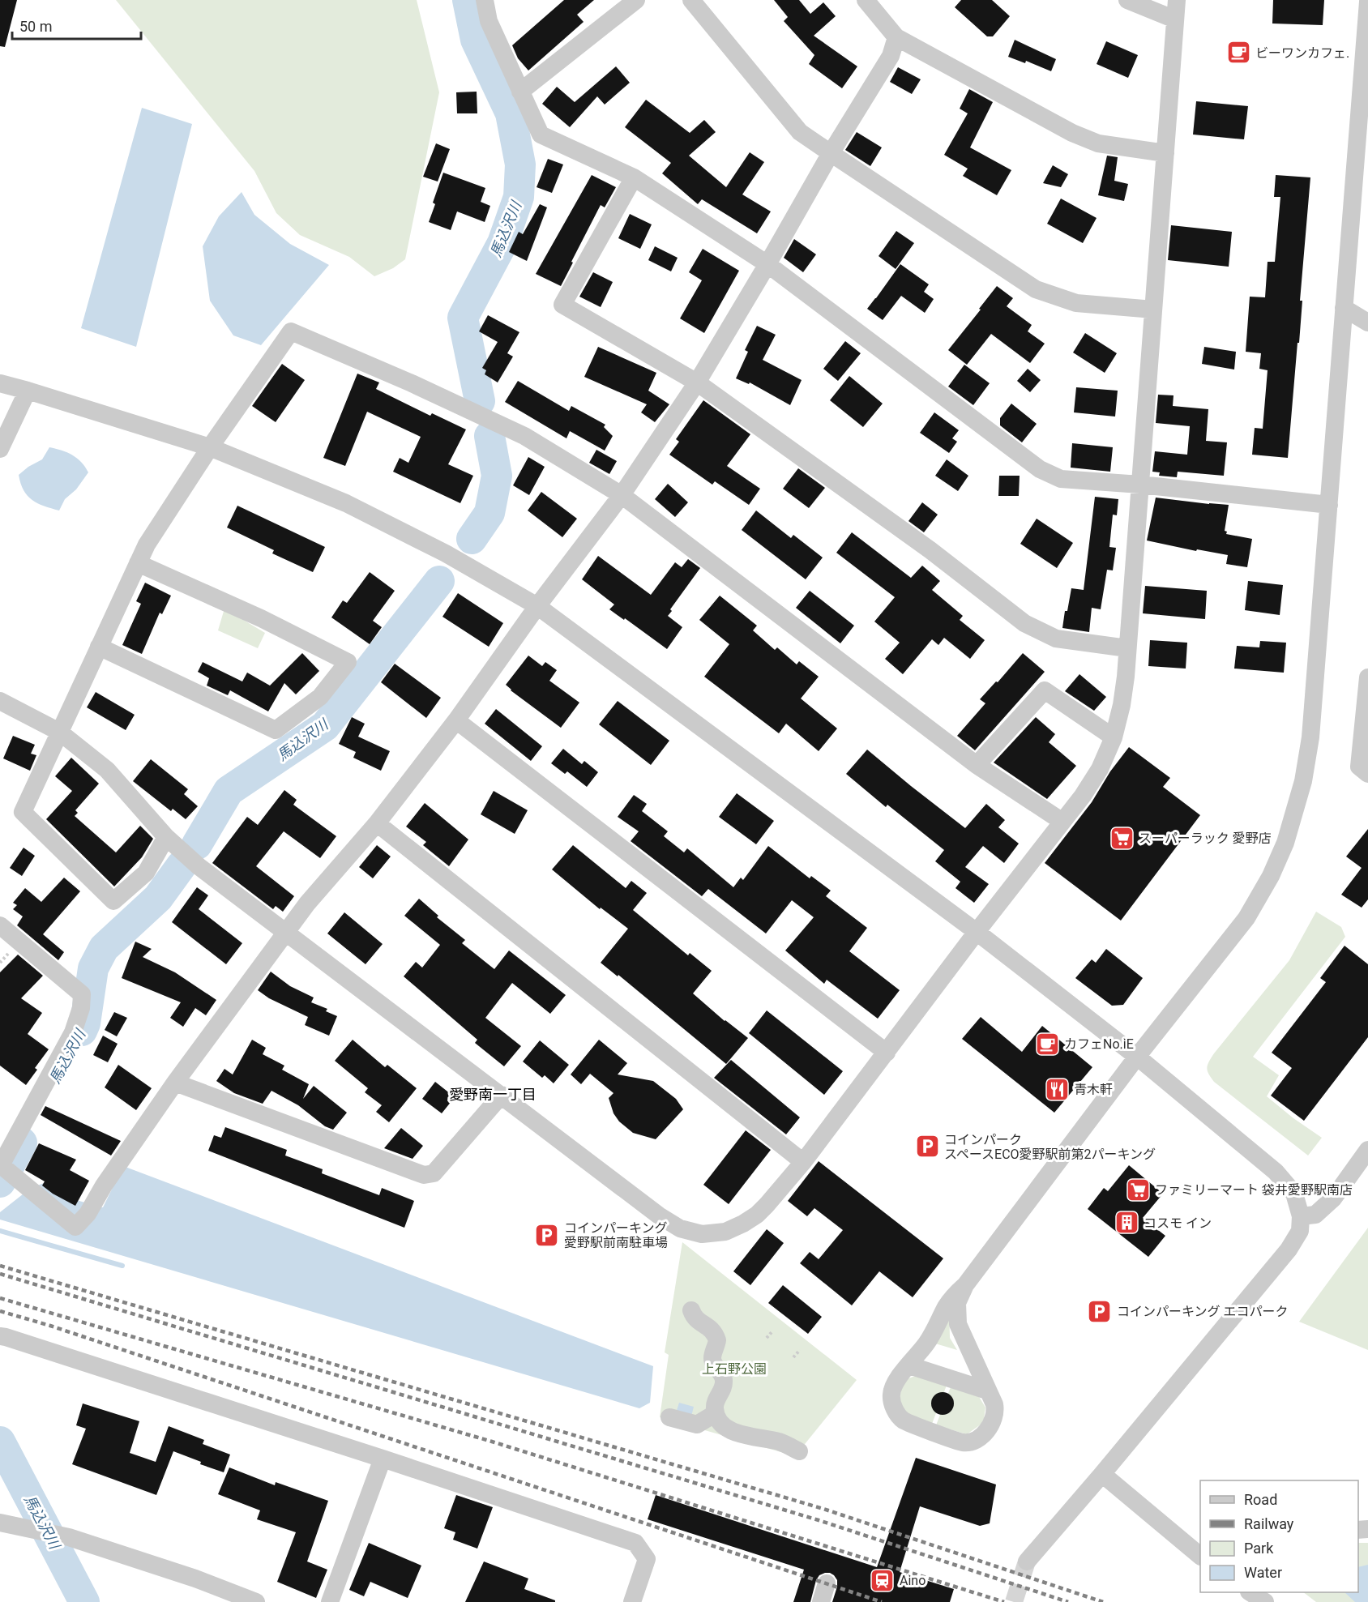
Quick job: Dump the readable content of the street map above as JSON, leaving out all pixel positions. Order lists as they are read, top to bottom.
{
  "districts": ["愛野南一丁目"],
  "water": ["馬込沢川"],
  "parks": ["上石野公園"],
  "places": {
    "cafe": ["ビーワンカフェ.", "カフェNo.iE"],
    "supermarket": ["スーパーラック 愛野店", "ファミリーマート 袋井愛野駅南店"],
    "restaurant": ["青木軒"],
    "parking": ["コインパーク スペースECO愛野駅前第2パーキング", "コインパーキング 愛野駅前南駐車場", "コインパーキング エコパーク"],
    "building": ["コスモ イン"],
    "station": ["Aino"]
  },
  "legend": [
    "Road",
    "Railway",
    "Park",
    "Water"
  ],
  "scale_bar": "50 m"
}
